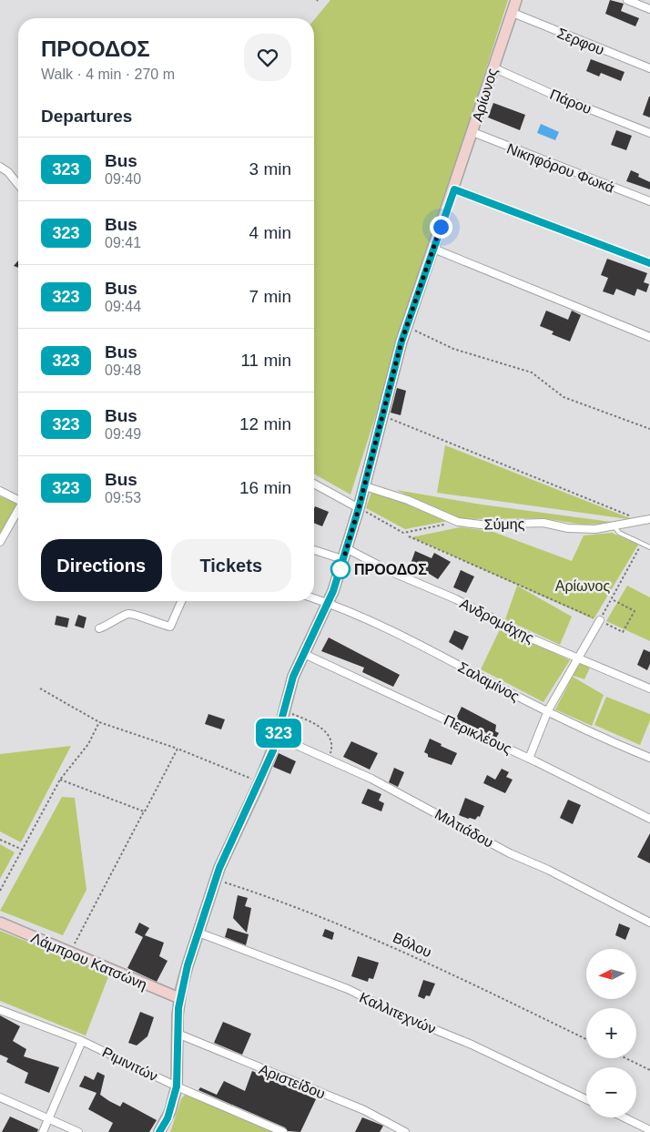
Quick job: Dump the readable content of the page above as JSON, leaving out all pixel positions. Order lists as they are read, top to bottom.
{
  "streets": {
    "street": [
      "Σερφου",
      "Αρίωνος",
      "Πάρου",
      "Νικηφόρου Φωκά",
      "Σύμης",
      "Ανδρομάχης",
      "Σαλαμίνος",
      "Περικλέους",
      "Μιλτιάδου",
      "Λάμπρου Κατσώνη",
      "Καλλιτεχνών",
      "Ριμινιτών",
      "Αριστείδου"
    ],
    "path": ["Βόλου"]
  },
  "crossings": [
    ["Σερφου", "Αρίωνος"],
    ["Αρίωνος", "Πάρου"],
    ["Αρίωνος", "Νικηφόρου Φωκά"],
    ["Αρίωνος", "Σύμης"],
    ["Αρίωνος", "Ανδρομάχης"],
    ["Αρίωνος", "Σαλαμίνος"],
    ["Αρίωνος", "Περικλέους"],
    ["Αρίωνος", "Μιλτιάδου"],
    ["Αρίωνος", "Βόλου"],
    ["Αρίωνος", "Λάμπρου Κατσώνη"],
    ["Αρίωνος", "Καλλιτεχνών"],
    ["Αρίωνος", "Ριμινιτών"],
    ["Αρίωνος", "Αριστείδου"]
  ],
  "parks": ["Αρίωνος"],
  "places": ["ΠΡΟΟΔΟΣ"],
  "lines": ["bus line 323"],
  "north": "left",
  "page": {
    "on_map": "323",
    "heading": [
      ["ΠΡΟΟΔΟΣ", "Walk · 4 min · 270 m"],
      "Departures"
    ],
    "list": [
      {
        "mark": "323",
        "name": "Bus",
        "note": "09:40",
        "value": "3 min"
      },
      {
        "mark": "323",
        "name": "Bus",
        "note": "09:41",
        "value": "4 min"
      },
      {
        "mark": "323",
        "name": "Bus",
        "note": "09:44",
        "value": "7 min"
      },
      {
        "mark": "323",
        "name": "Bus",
        "note": "09:48",
        "value": "11 min"
      },
      {
        "mark": "323",
        "name": "Bus",
        "note": "09:49",
        "value": "12 min"
      },
      {
        "mark": "323",
        "name": "Bus",
        "note": "09:53",
        "value": "16 min"
      }
    ],
    "buttons": ["Directions", "Tickets"],
    "map_buttons": ["+", "−"]
  }
}
